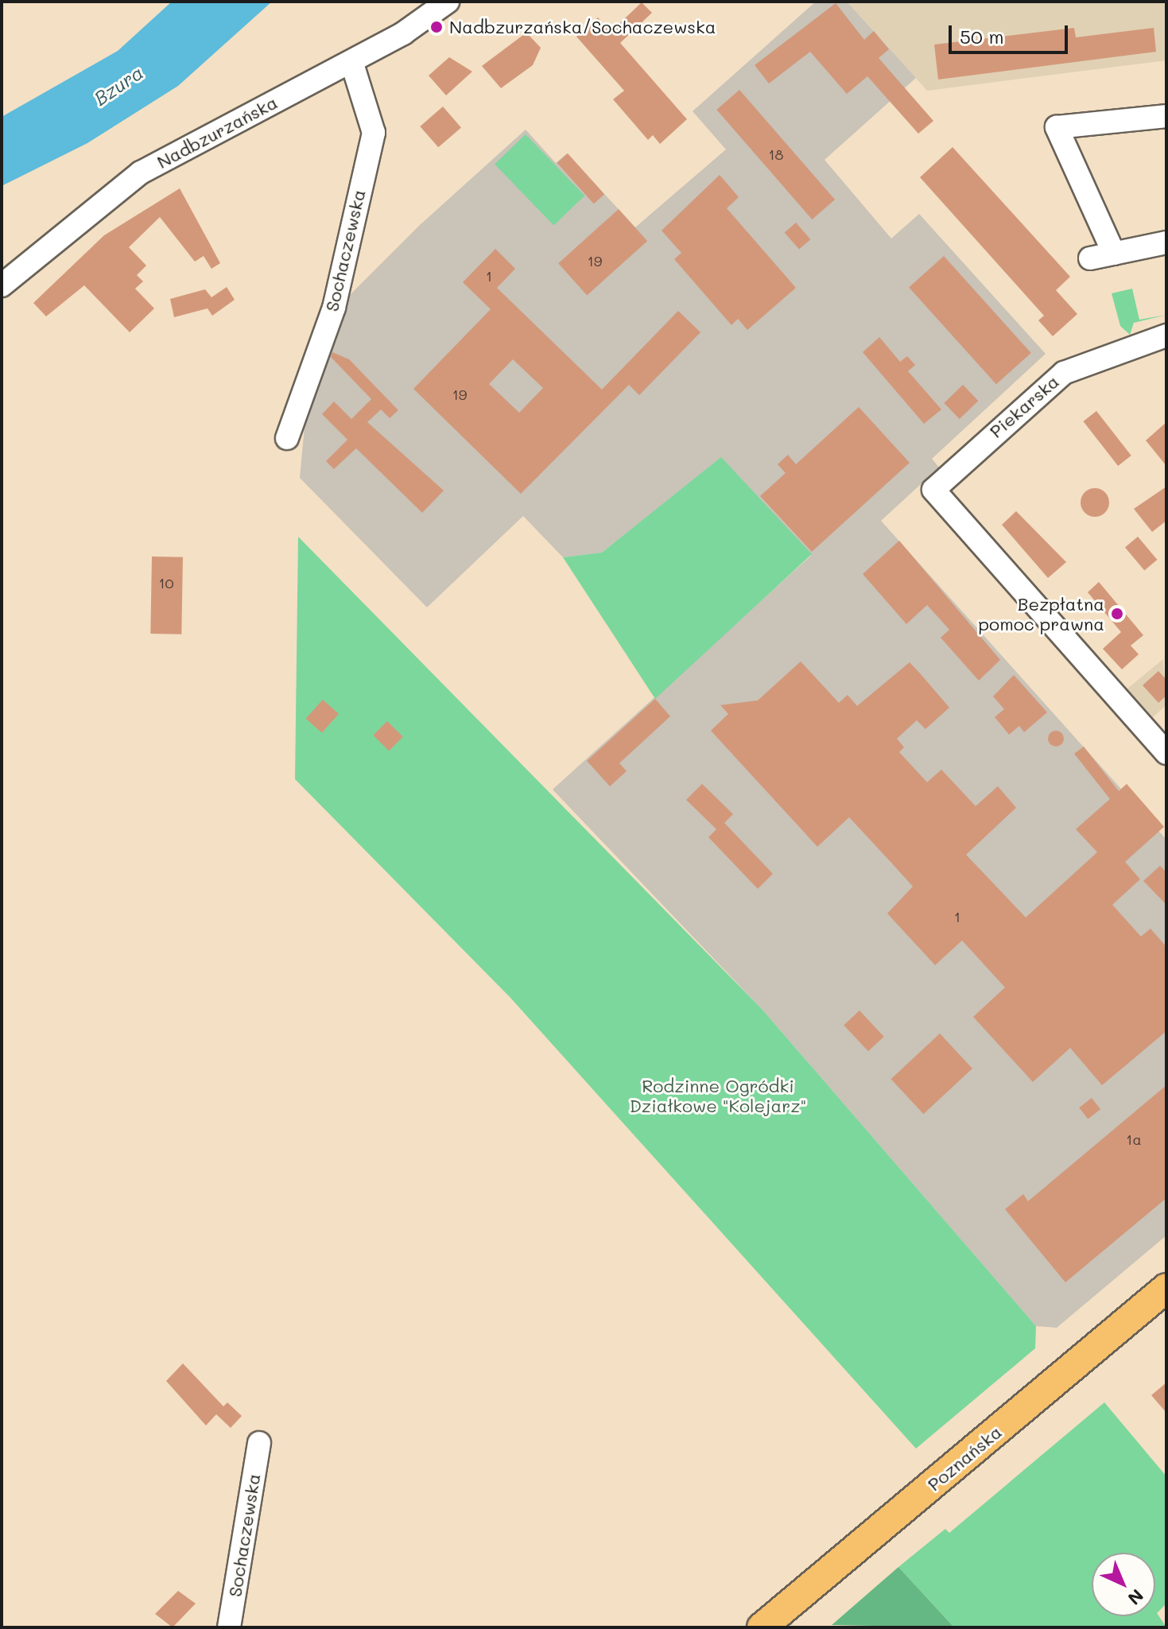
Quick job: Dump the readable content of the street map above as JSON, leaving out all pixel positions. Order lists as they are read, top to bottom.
{
  "streets": {
    "main road": ["Poznańska"],
    "street": ["Nadbzurzańska", "Sochaczewska", "Piekarska"]
  },
  "crossings": [
    ["Nadbzurzańska", "Sochaczewska"]
  ],
  "water": ["Bzura"],
  "parks": ["Rodzinne Ogródki Działkowe \"Kolejarz\""],
  "places": ["Nadbzurzańska/Sochaczewska", "Bezpłatna pomoc prawna"],
  "house_numbers": [
    "18",
    "19",
    "1",
    "19",
    "10",
    "1",
    "1a"
  ],
  "scale_bar": "50 m",
  "north": "bottom right"
}
